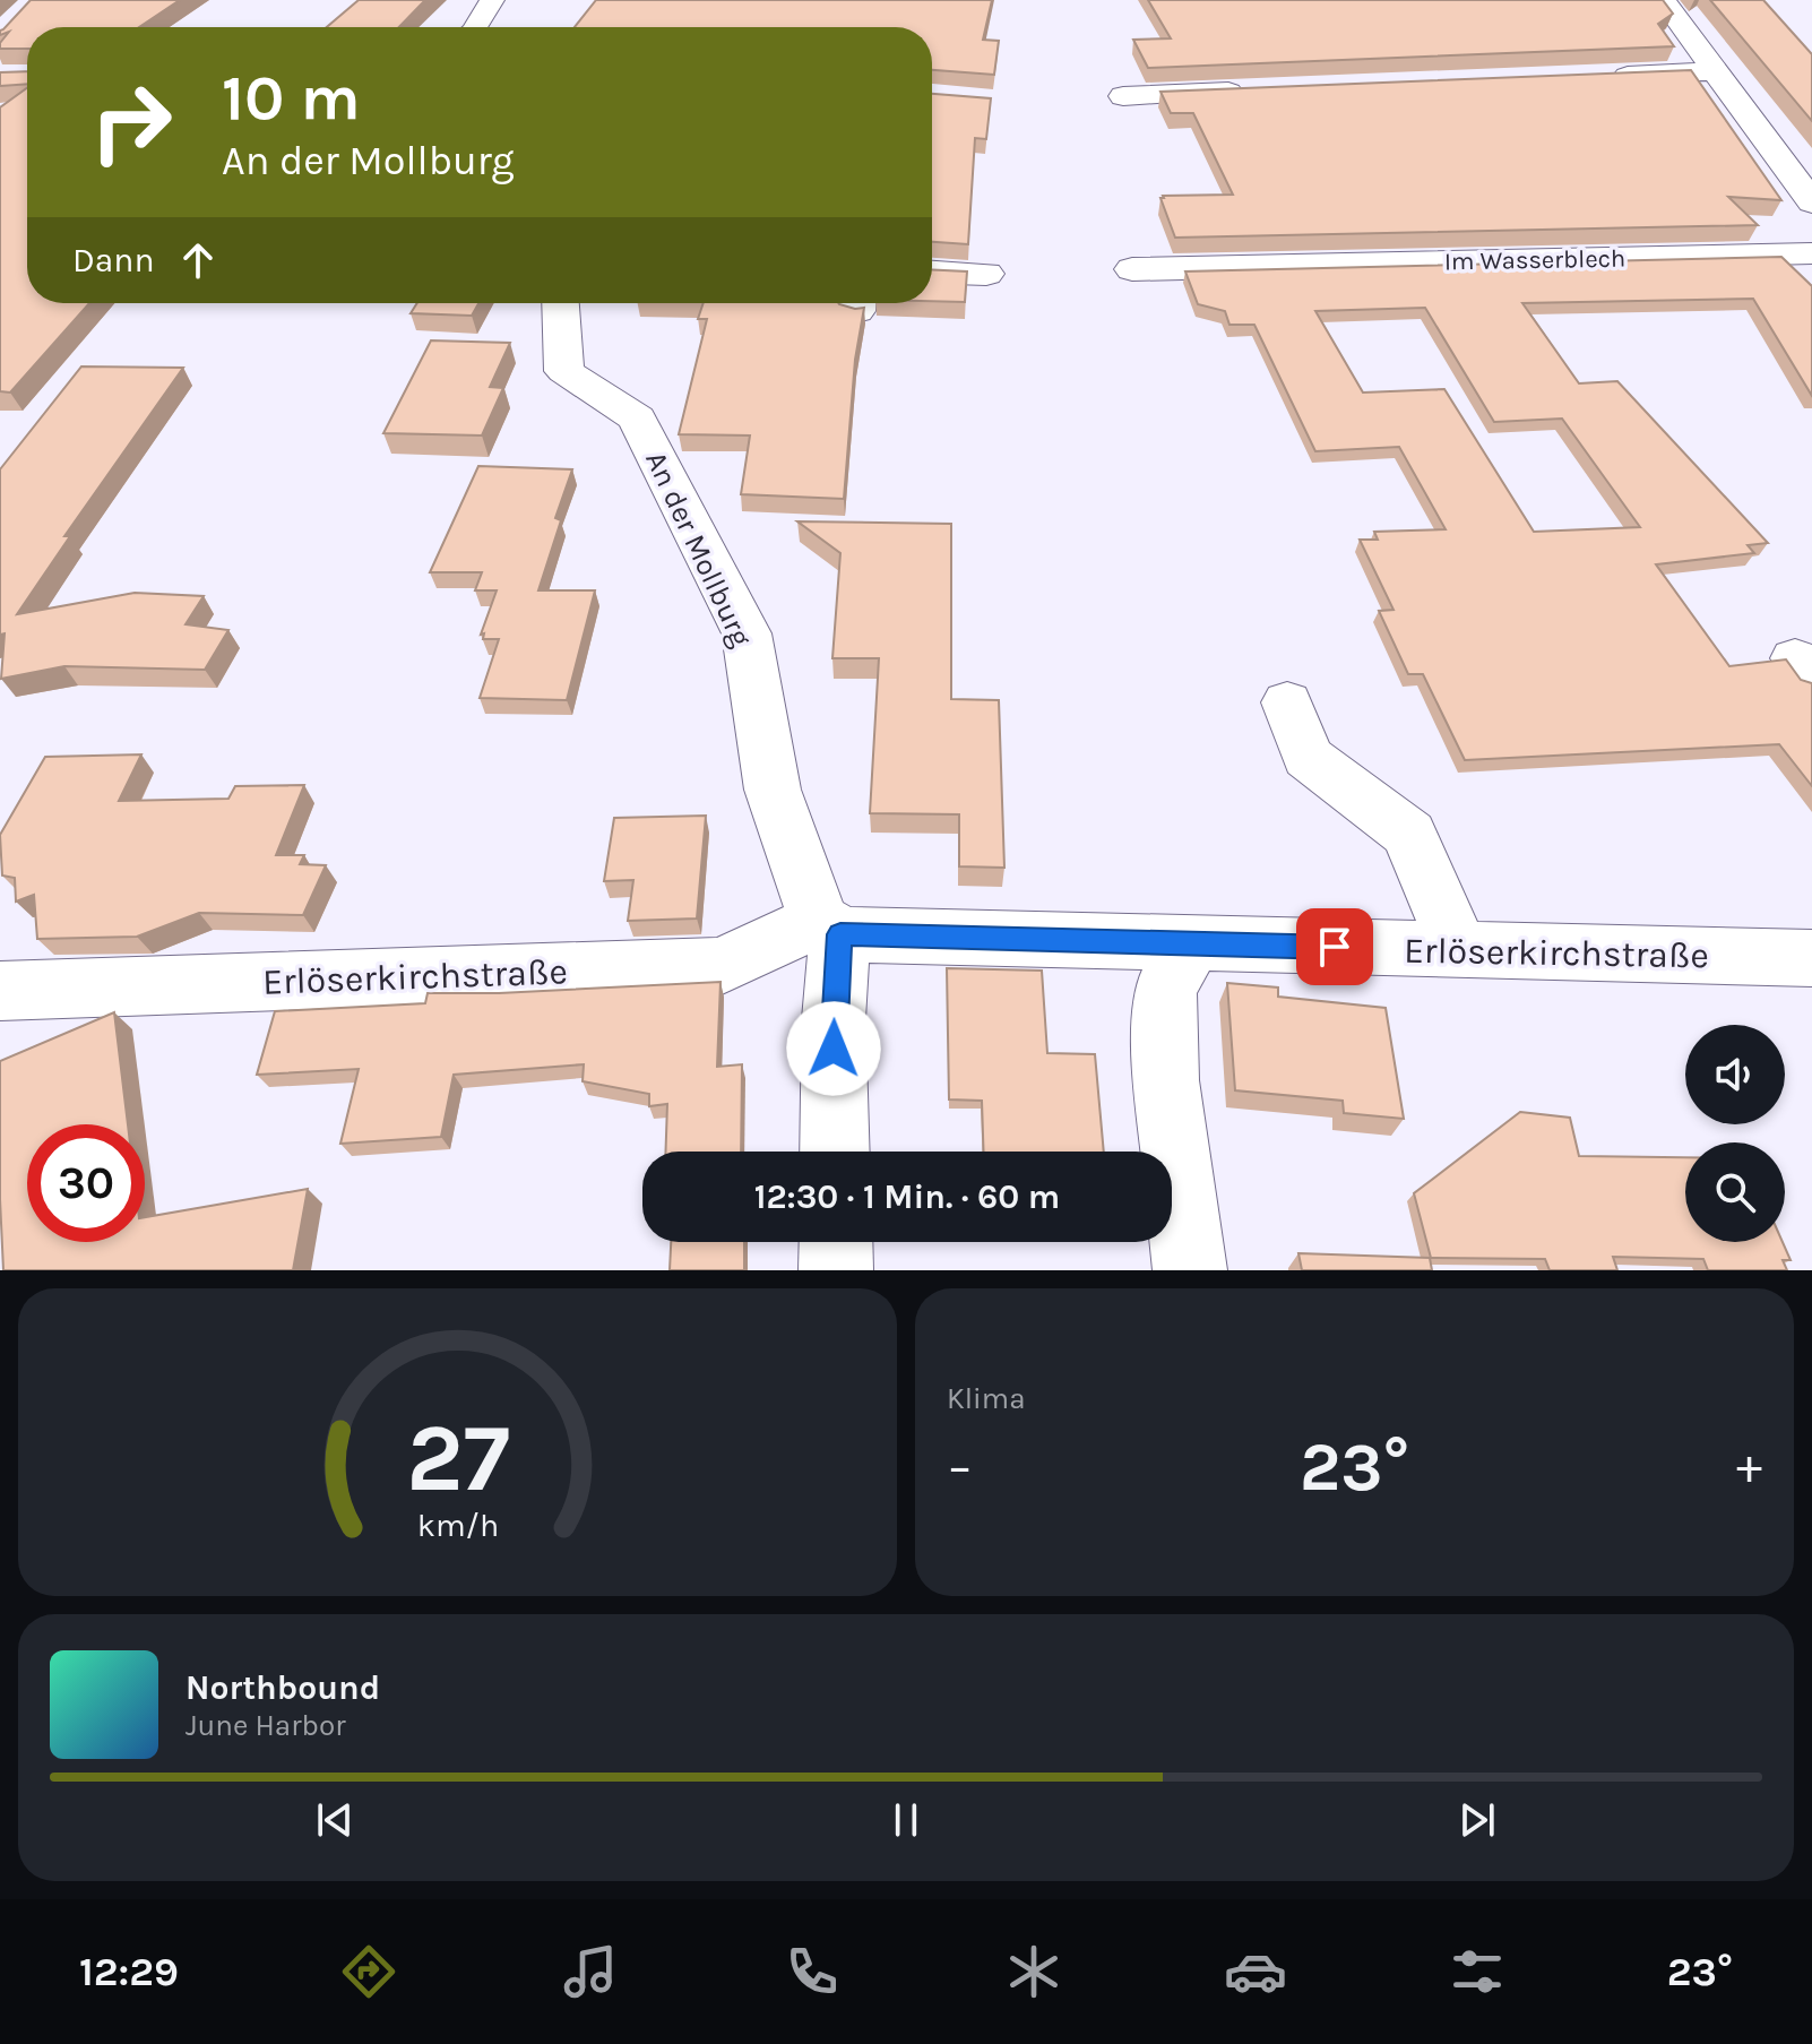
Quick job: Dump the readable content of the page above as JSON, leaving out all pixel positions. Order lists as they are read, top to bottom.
{
  "streets": {
    "street": ["Im Wasserblech", "An der Mollburg", "Erlöserkirchstraße"]
  },
  "crossings": [
    ["An der Mollburg", "Erlöserkirchstraße"]
  ],
  "page": {
    "turn": ["10 m", "An der Mollburg"],
    "then": "Dann",
    "limit": "30",
    "trip": "12:30 · 1 Min. · 60 m",
    "tile": "Klima",
    "heat": ["−", "23°", "+"],
    "song": ["Northbound", "June Harbor"],
    "tabs": ["12:29", "23°"],
    "gauge": ["27", "km/h"]
  }
}
